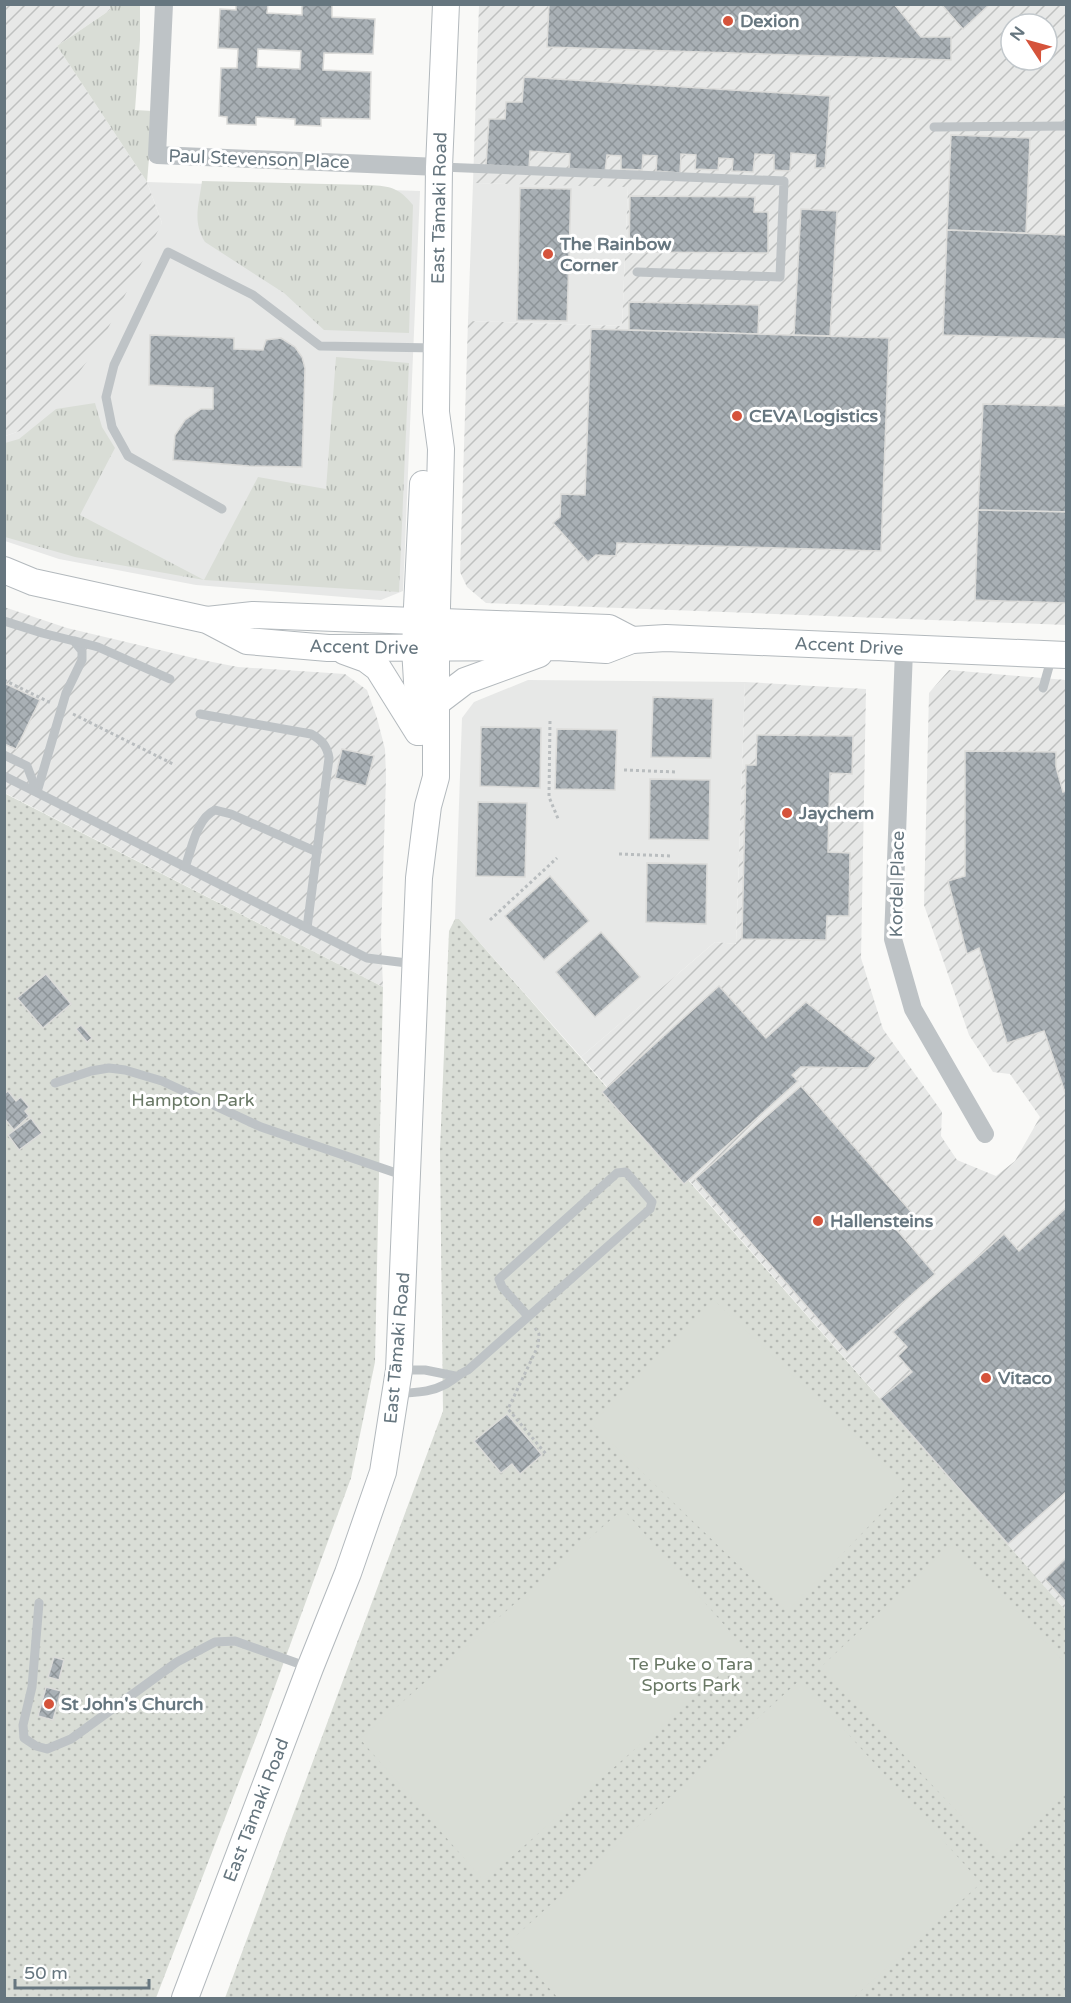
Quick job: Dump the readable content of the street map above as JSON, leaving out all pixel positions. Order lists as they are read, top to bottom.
{
  "streets": {
    "main road": ["East Tāmaki Road", "Accent Drive"],
    "street": ["Paul Stevenson Place", "Kordel Place"]
  },
  "crossings": [
    ["Paul Stevenson Place", "East Tāmaki Road"],
    ["East Tāmaki Road", "Accent Drive"],
    ["Accent Drive", "Kordel Place"]
  ],
  "parks": ["Hampton Park", "Te Puke o Tara Sports Park"],
  "places": [
    "Dexion",
    "The Rainbow Corner",
    "CEVA Logistics",
    "Jaychem",
    "Hallensteins",
    "Vitaco",
    "St John's Church"
  ],
  "scale_bar": "50 m",
  "north": "top left"
}
